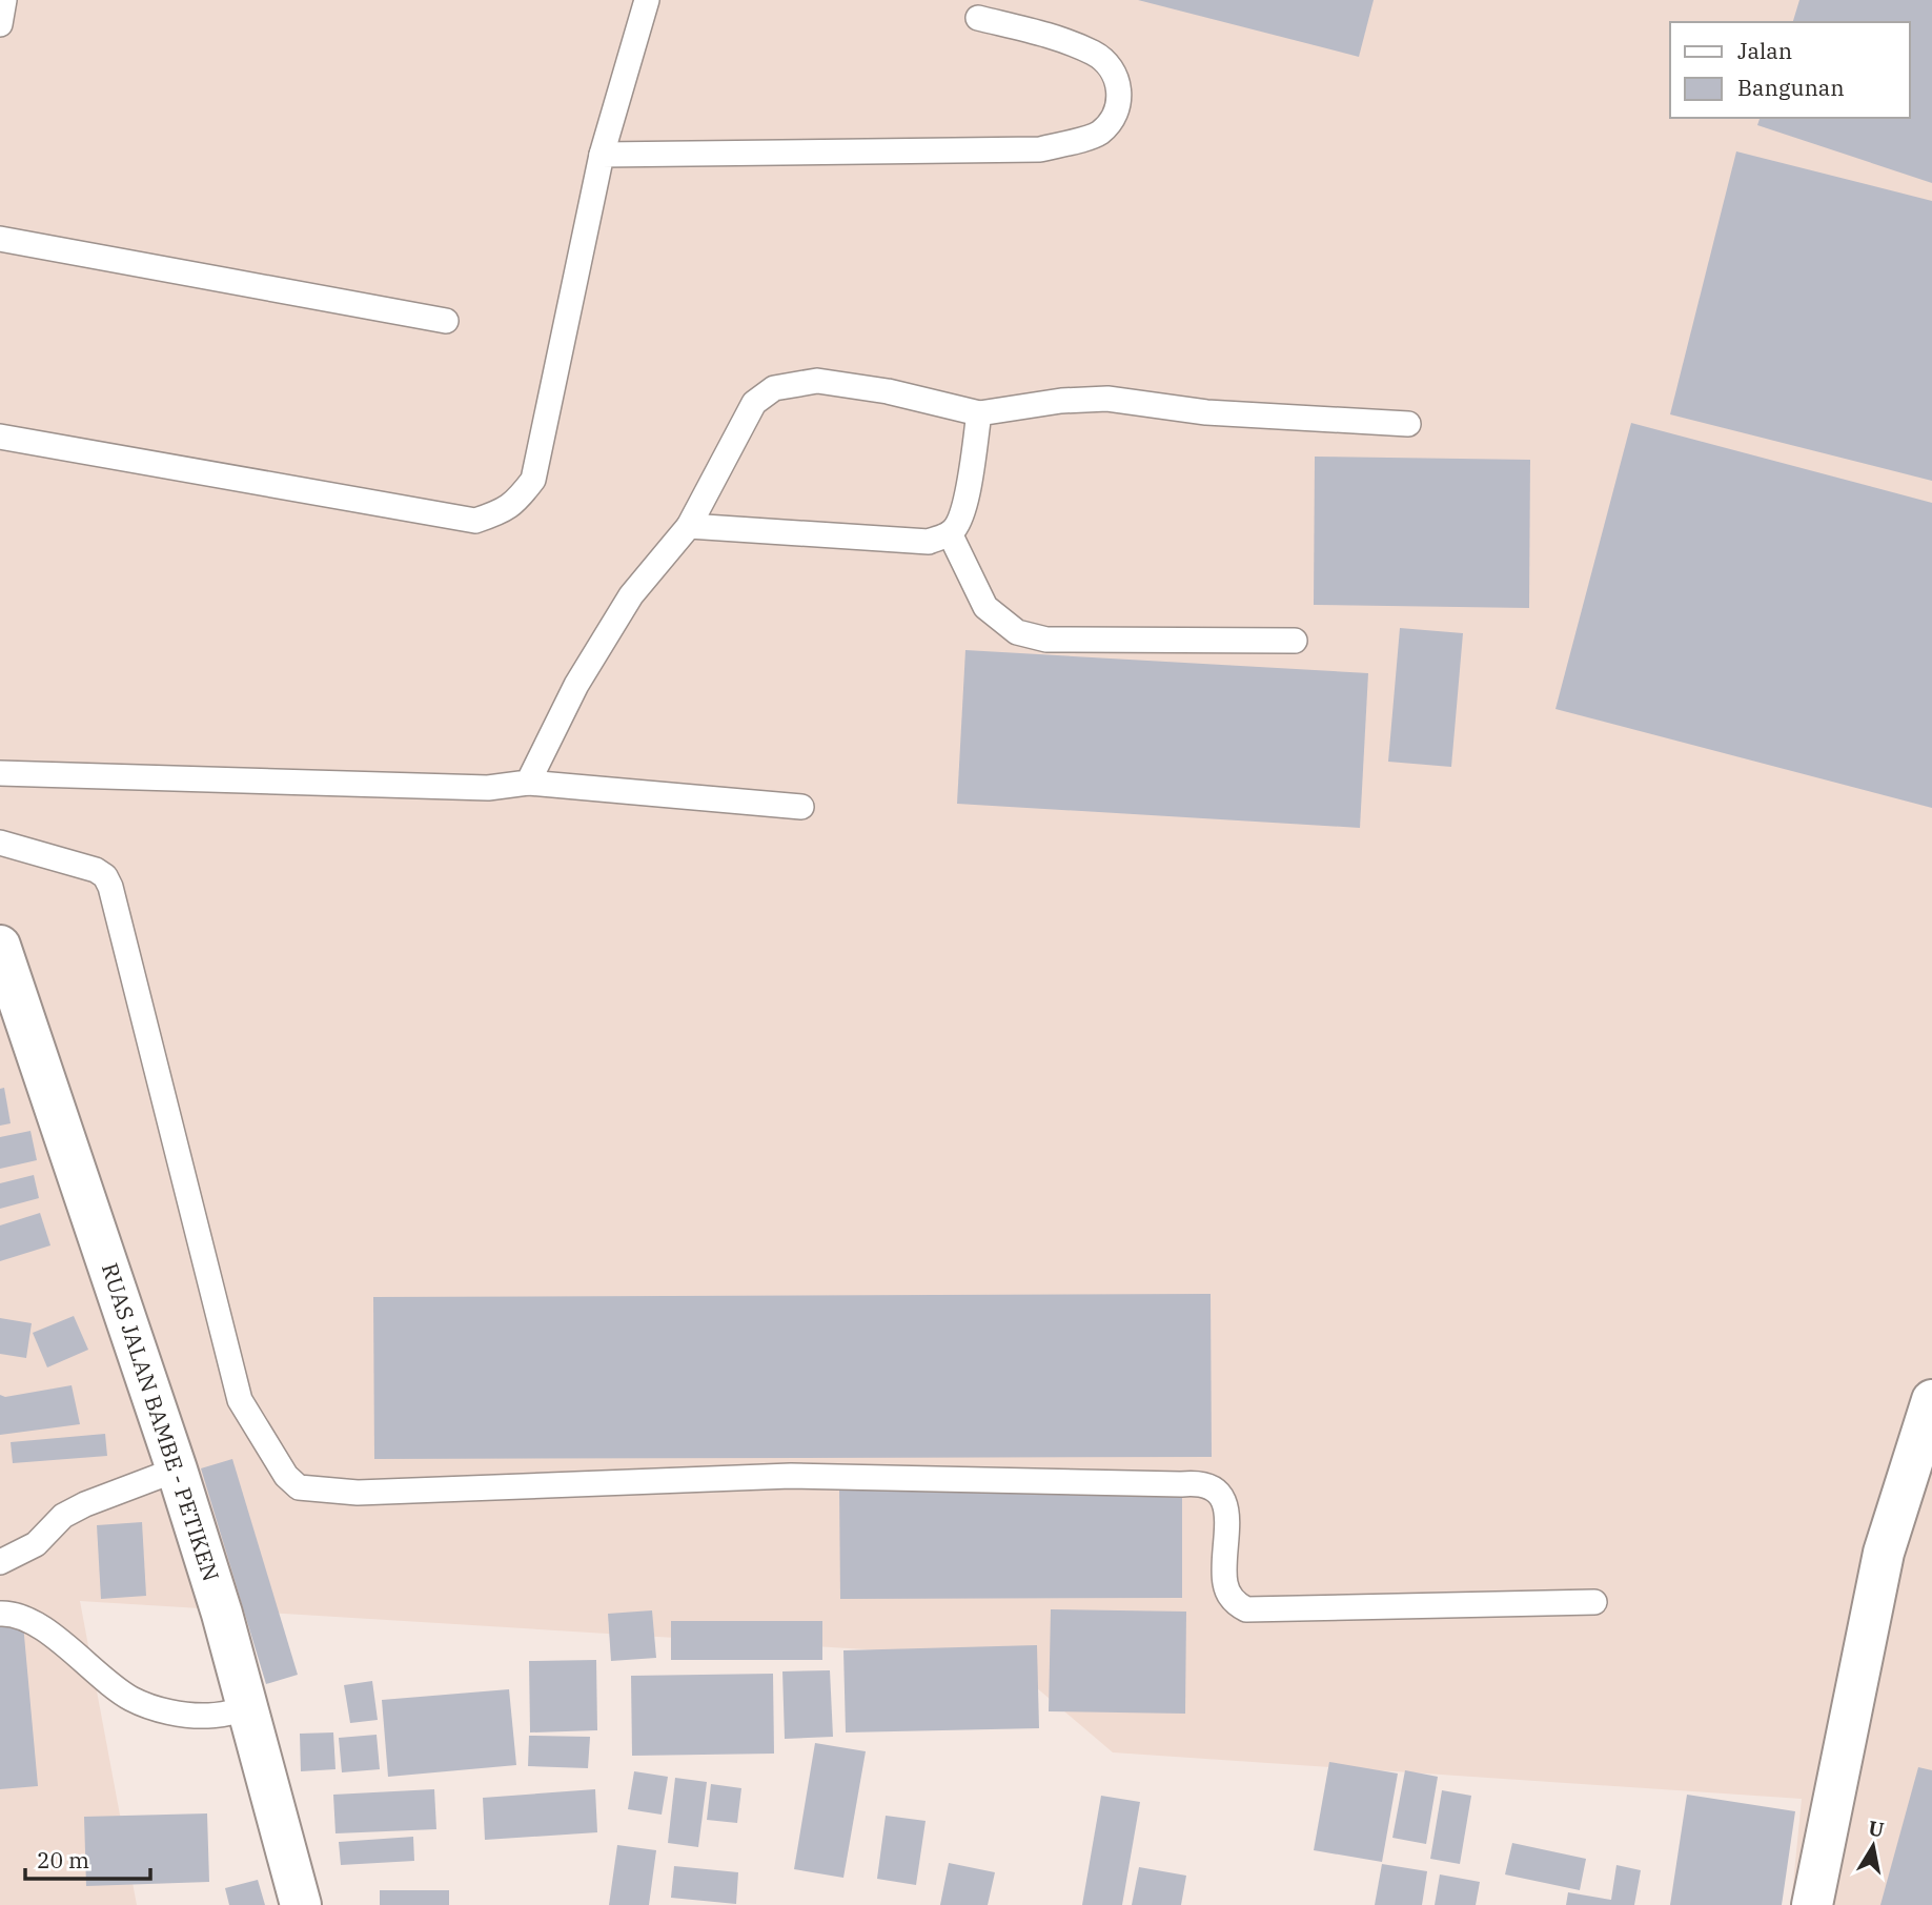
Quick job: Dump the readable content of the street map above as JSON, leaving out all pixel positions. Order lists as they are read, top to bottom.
{
  "streets": {
    "main road": ["RUAS JALAN BAMBE - PETIKEN"]
  },
  "legend": ["Jalan", "Bangunan"],
  "scale_bar": "20 m",
  "north": "top"
}
